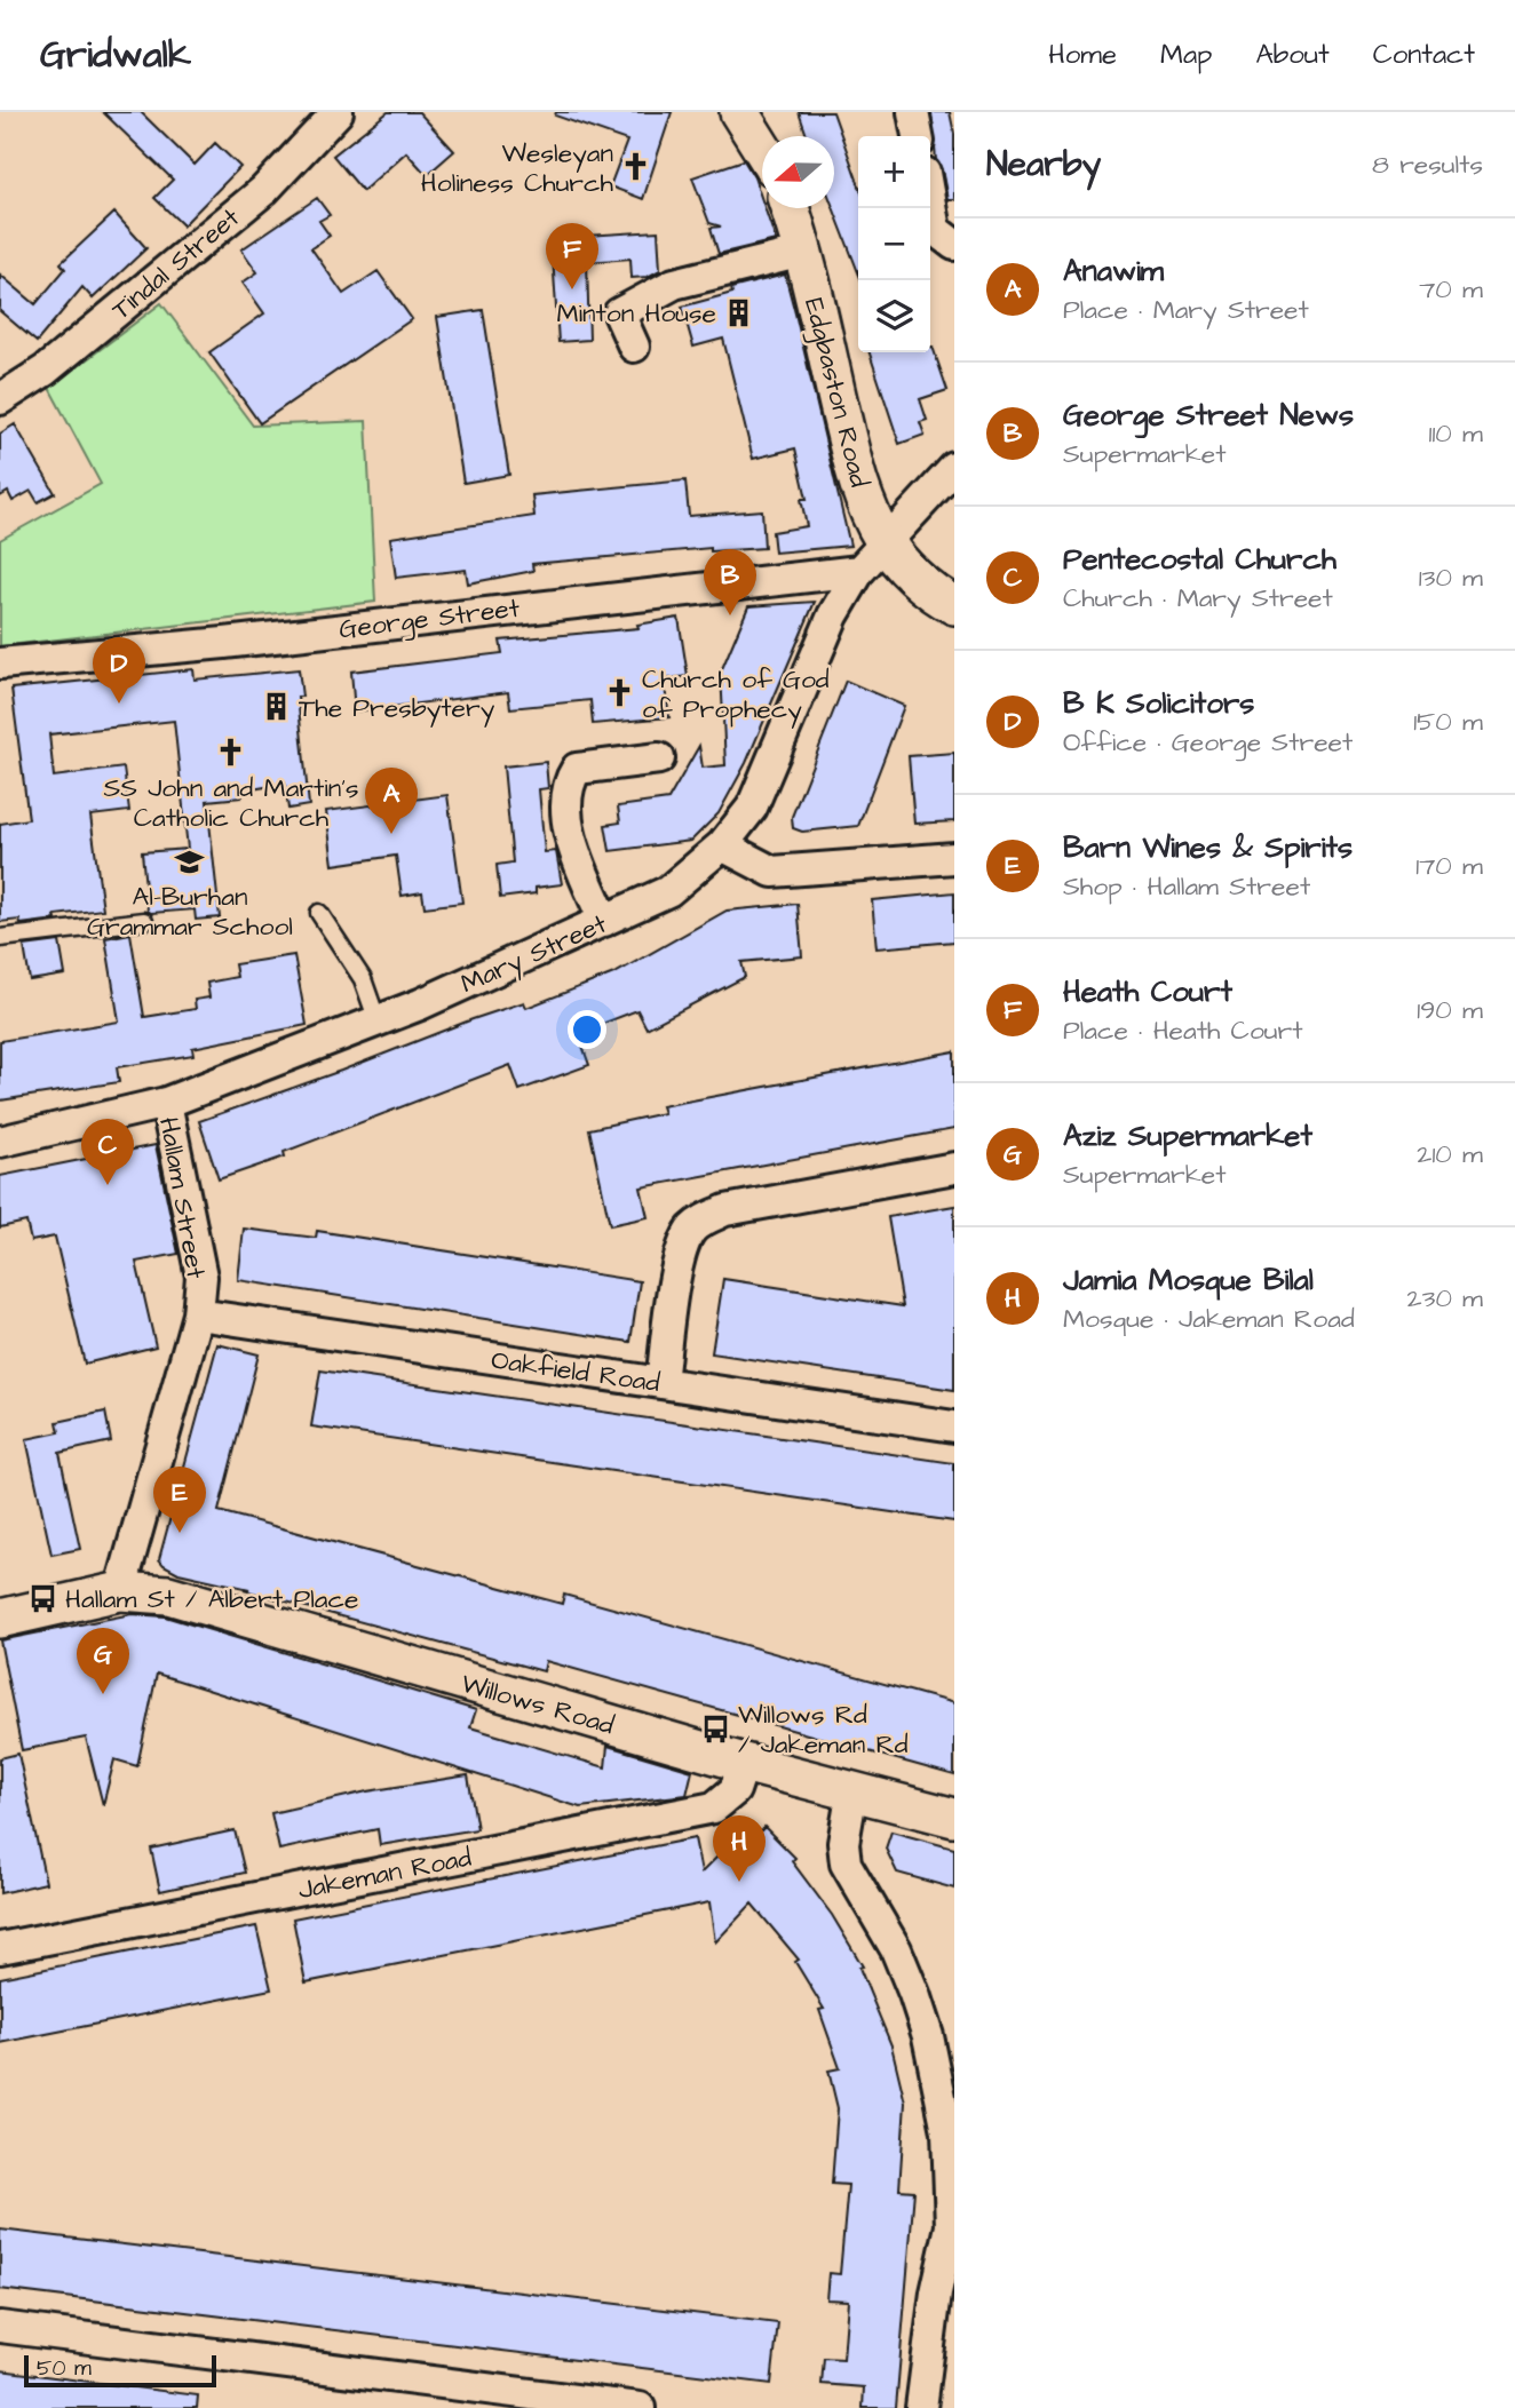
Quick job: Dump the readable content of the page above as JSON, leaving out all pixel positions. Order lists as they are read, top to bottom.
{
  "streets": {
    "street": [
      "Tindal Street",
      "Edgbaston Road",
      "George Street",
      "Mary Street",
      "Hallam Street",
      "Oakfield Road",
      "Willows Road",
      "Jakeman Road"
    ]
  },
  "crossings": [
    ["Edgbaston Road", "Mary Street"],
    ["George Street", "Mary Street"],
    ["Mary Street", "Hallam Street"],
    ["Hallam Street", "Oakfield Road"],
    ["Hallam Street", "Willows Road"],
    ["Willows Road", "Jakeman Road"]
  ],
  "places": {
    "church": ["Wesleyan Holiness Church", "Church of God of Prophecy", "SS John and Martin's Catholic Church"],
    "building": ["Minton House", "The Presbytery"],
    "school or university": ["Al-Burhan Grammar School"],
    "bus stop": ["Hallam St / Albert Place", "Willows Rd / Jakeman Rd"]
  },
  "scale_bar": "50 m",
  "north": "left",
  "page": {
    "header": "Gridwalk",
    "nav": [
      "Home",
      "Map",
      "About",
      "Contact"
    ],
    "heading": ["Nearby", "8 results"],
    "map_buttons": ["+", "−"],
    "list": [
      {
        "mark": "A",
        "name": "Anawim",
        "note": "Place · Mary Street",
        "value": "70 m"
      },
      {
        "mark": "B",
        "name": "George Street News",
        "note": "Supermarket",
        "value": "110 m"
      },
      {
        "mark": "C",
        "name": "Pentecostal Church",
        "note": "Church · Mary Street",
        "value": "130 m"
      },
      {
        "mark": "D",
        "name": "B K Solicitors",
        "note": "Office · George Street",
        "value": "150 m"
      },
      {
        "mark": "E",
        "name": "Barn Wines & Spirits",
        "note": "Shop · Hallam Street",
        "value": "170 m"
      },
      {
        "mark": "F",
        "name": "Heath Court",
        "note": "Place · Heath Court",
        "value": "190 m"
      },
      {
        "mark": "G",
        "name": "Aziz Supermarket",
        "note": "Supermarket",
        "value": "210 m"
      },
      {
        "mark": "H",
        "name": "Jamia Mosque Bilal",
        "note": "Mosque · Jakeman Road",
        "value": "230 m"
      }
    ],
    "pins": [
      "F",
      "B",
      "D",
      "A",
      "C",
      "E",
      "G",
      "H"
    ],
    "scale": "50 m"
  }
}
